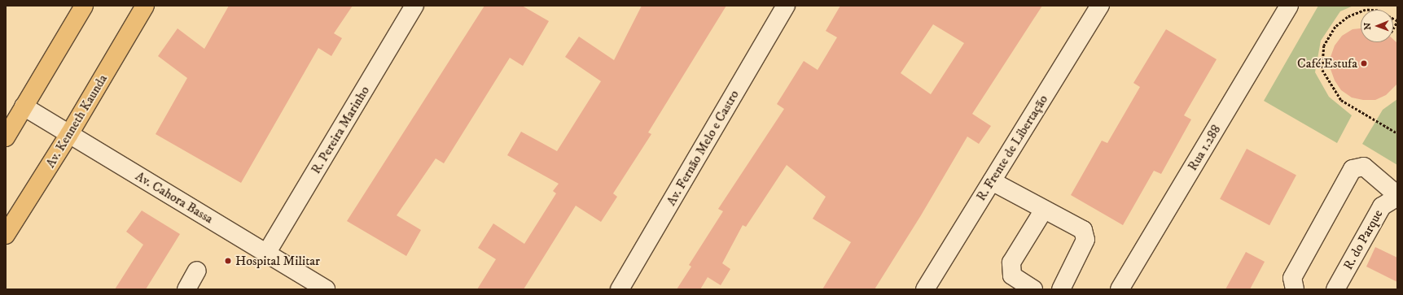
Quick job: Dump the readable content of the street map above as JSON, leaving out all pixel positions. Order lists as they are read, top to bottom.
{
  "streets": {
    "main road": ["Av. Kenneth Kaunda"],
    "street": [
      "R. Pereira Marinho",
      "Av. Fernão Melo e Castro",
      "R. Frente de Libertação",
      "Rua 1.288",
      "Av. Cahora Bassa",
      "R. do Parque"
    ]
  },
  "crossings": [
    ["Av. Kenneth Kaunda", "Av. Cahora Bassa"],
    ["R. Pereira Marinho", "Av. Cahora Bassa"]
  ],
  "places": ["Café Estufa", "Hospital Militar"],
  "north": "left"
}
